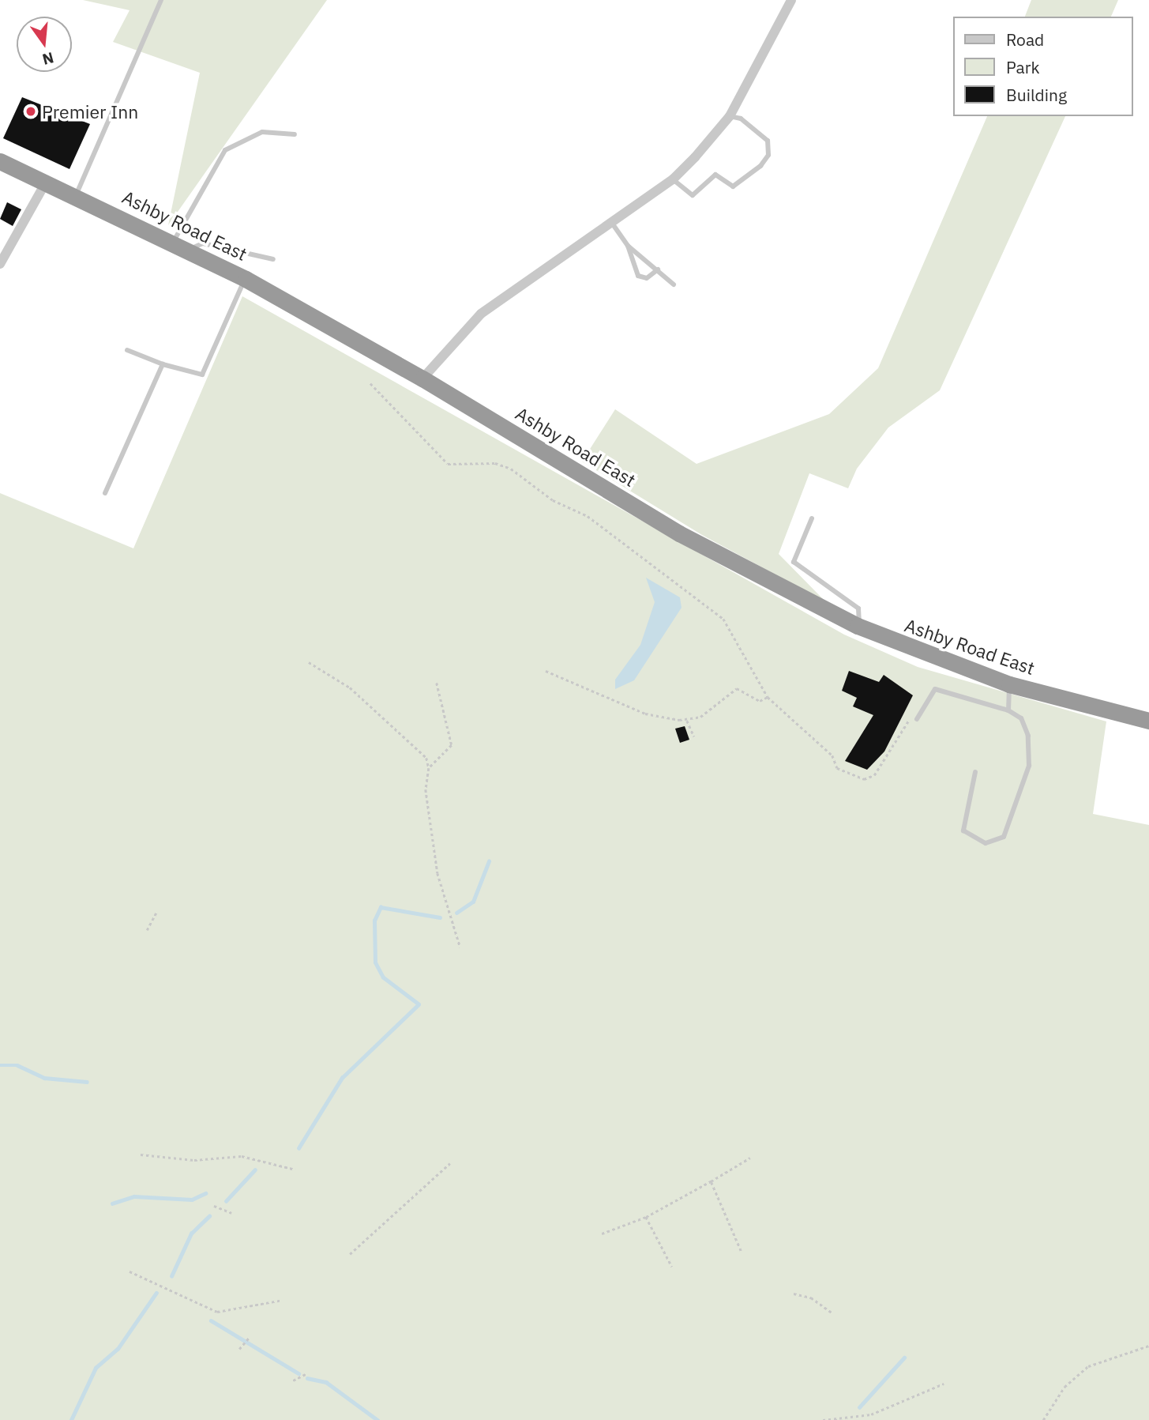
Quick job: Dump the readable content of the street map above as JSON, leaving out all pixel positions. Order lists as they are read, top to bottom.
{
  "streets": {
    "highway": ["Ashby Road East"]
  },
  "places": ["Premier Inn"],
  "legend": ["Road", "Park", "Building"],
  "north": "bottom"
}
